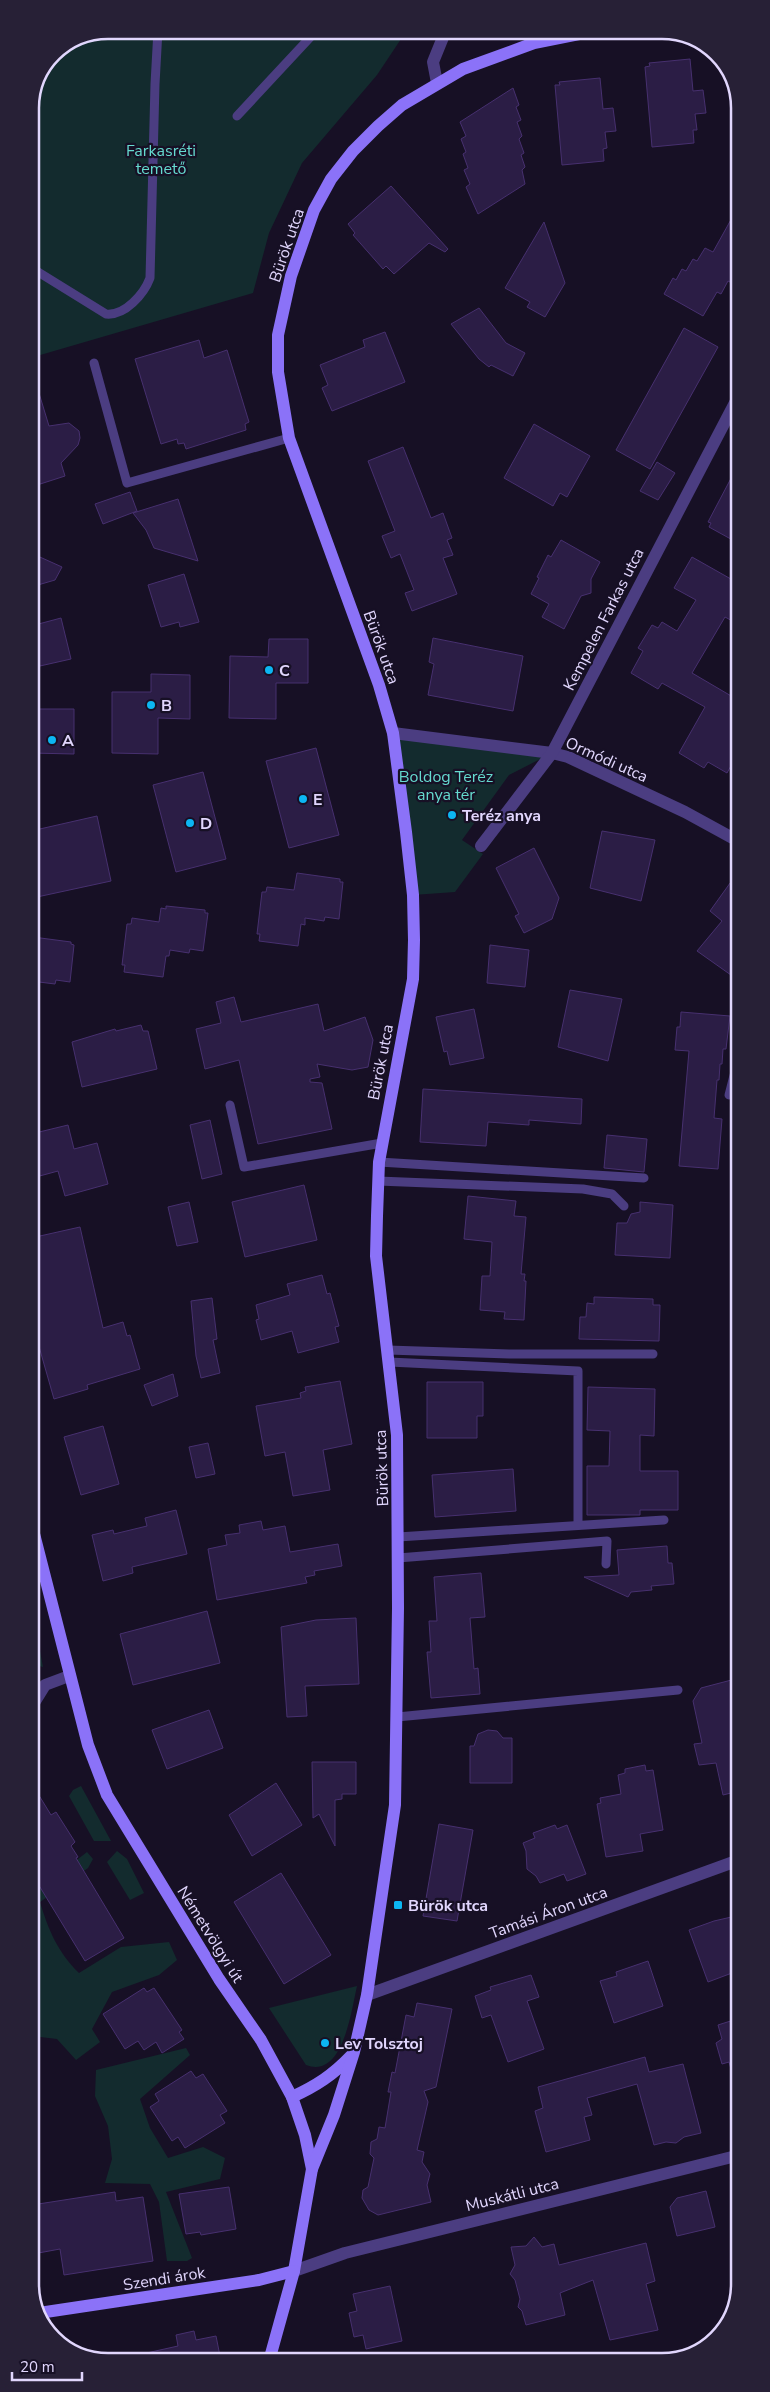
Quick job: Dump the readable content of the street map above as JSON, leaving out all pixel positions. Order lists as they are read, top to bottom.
{
  "streets": {
    "street": [
      "Bürök utca",
      "Kempelen Farkas utca",
      "Ormódi utca",
      "Tamási Áron utca",
      "Németvölgyi út",
      "Muskátli utca",
      "Szendi árok"
    ]
  },
  "crossings": [
    ["Bürök utca", "Ormódi utca"],
    ["Bürök utca", "Tamási Áron utca"],
    ["Bürök utca", "Németvölgyi út"],
    ["Kempelen Farkas utca", "Ormódi utca"],
    ["Németvölgyi út", "Muskátli utca"],
    ["Németvölgyi út", "Szendi árok"],
    ["Muskátli utca", "Szendi árok"]
  ],
  "parks": ["Farkasréti temető", "Boldog Teréz anya tér"],
  "places": {
    "other": [
      "C",
      "B",
      "A",
      "E",
      "Teréz anya",
      "D",
      "Lev Tolsztoj"
    ],
    "transit": ["Bürök utca"]
  },
  "scale_bar": "20 m"
}
